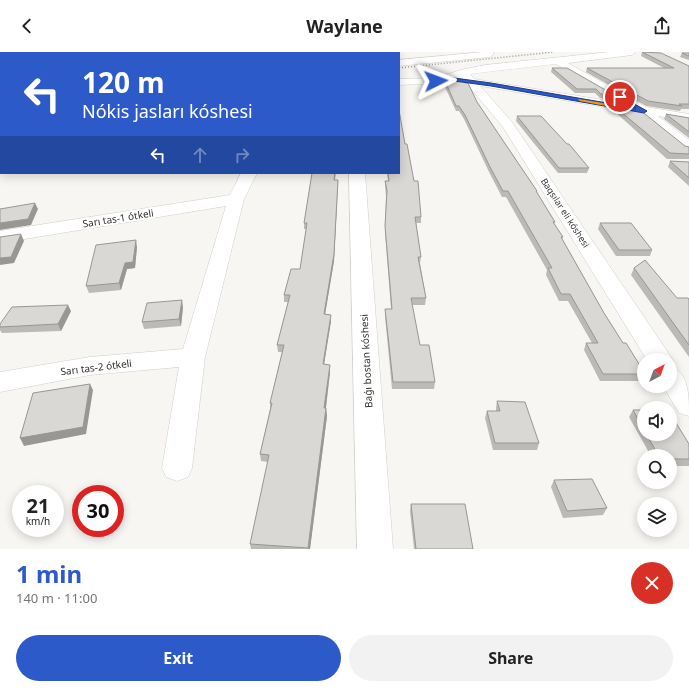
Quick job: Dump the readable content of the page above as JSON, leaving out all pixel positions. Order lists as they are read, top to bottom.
{
  "streets": {
    "street": [
      "Baqsılar eli kóshesi",
      "Sarı tas-1 ótkeli",
      "Baǵı bostan kóshesi",
      "Sarı tas-2 ótkeli"
    ]
  },
  "north": "top right",
  "page": {
    "header": "Waylane",
    "turn": ["120 m", "Nókis jasları kóshesi"],
    "speed": "21 km/h",
    "limit": "30",
    "heading": ["1 min", "140 m · 11:00"],
    "buttons": ["Exit", "Share"]
  }
}
